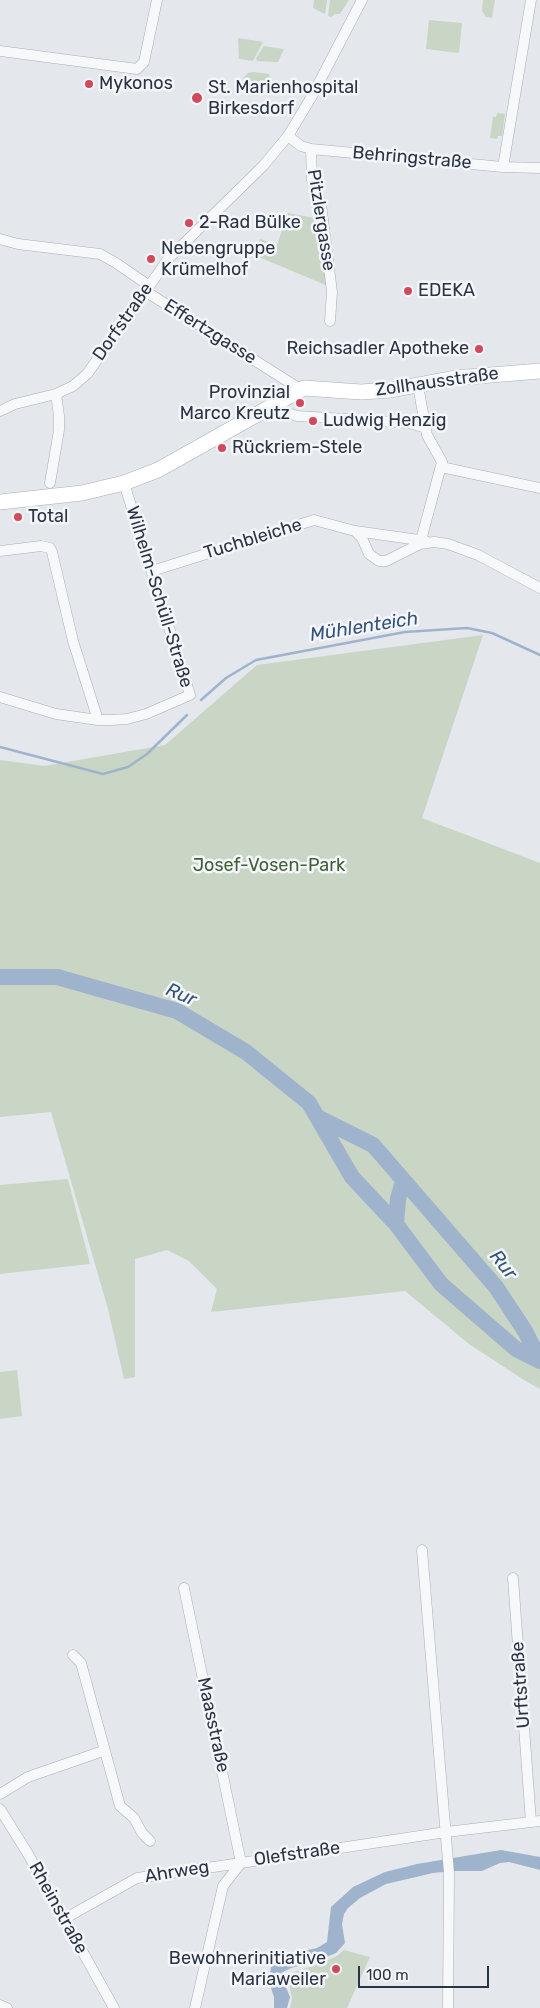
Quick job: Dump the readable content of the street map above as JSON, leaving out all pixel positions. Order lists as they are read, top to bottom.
{
  "streets": {
    "street": [
      "Behringstraße",
      "Pitzlergasse",
      "Dorfstraße",
      "Effertzgasse",
      "Zollhausstraße",
      "Tuchbleiche",
      "Wilhelm-Schüll-Straße",
      "Urftstraße",
      "Maasstraße",
      "Olefstraße",
      "Ahrweg",
      "Rheinstraße"
    ]
  },
  "crossings": [
    ["Behringstraße", "Pitzlergasse"],
    ["Behringstraße", "Dorfstraße"],
    ["Dorfstraße", "Effertzgasse"],
    ["Effertzgasse", "Zollhausstraße"],
    ["Zollhausstraße", "Wilhelm-Schüll-Straße"],
    ["Tuchbleiche", "Wilhelm-Schüll-Straße"],
    ["Urftstraße", "Olefstraße"],
    ["Maasstraße", "Olefstraße"],
    ["Maasstraße", "Ahrweg"],
    ["Olefstraße", "Ahrweg"],
    ["Ahrweg", "Rheinstraße"]
  ],
  "water": ["Mühlenteich", "Rur"],
  "parks": ["Josef-Vosen-Park"],
  "places": [
    "Mykonos",
    "St. Marienhospital Birkesdorf",
    "2-Rad Bülke",
    "Nebengruppe Krümelhof",
    "EDEKA",
    "Reichsadler Apotheke",
    "Provinzial Marco Kreutz",
    "Ludwig Henzig",
    "Rückriem-Stele",
    "Total",
    "Bewohnerinitiative Mariaweiler"
  ],
  "scale_bar": "100 m"
}
